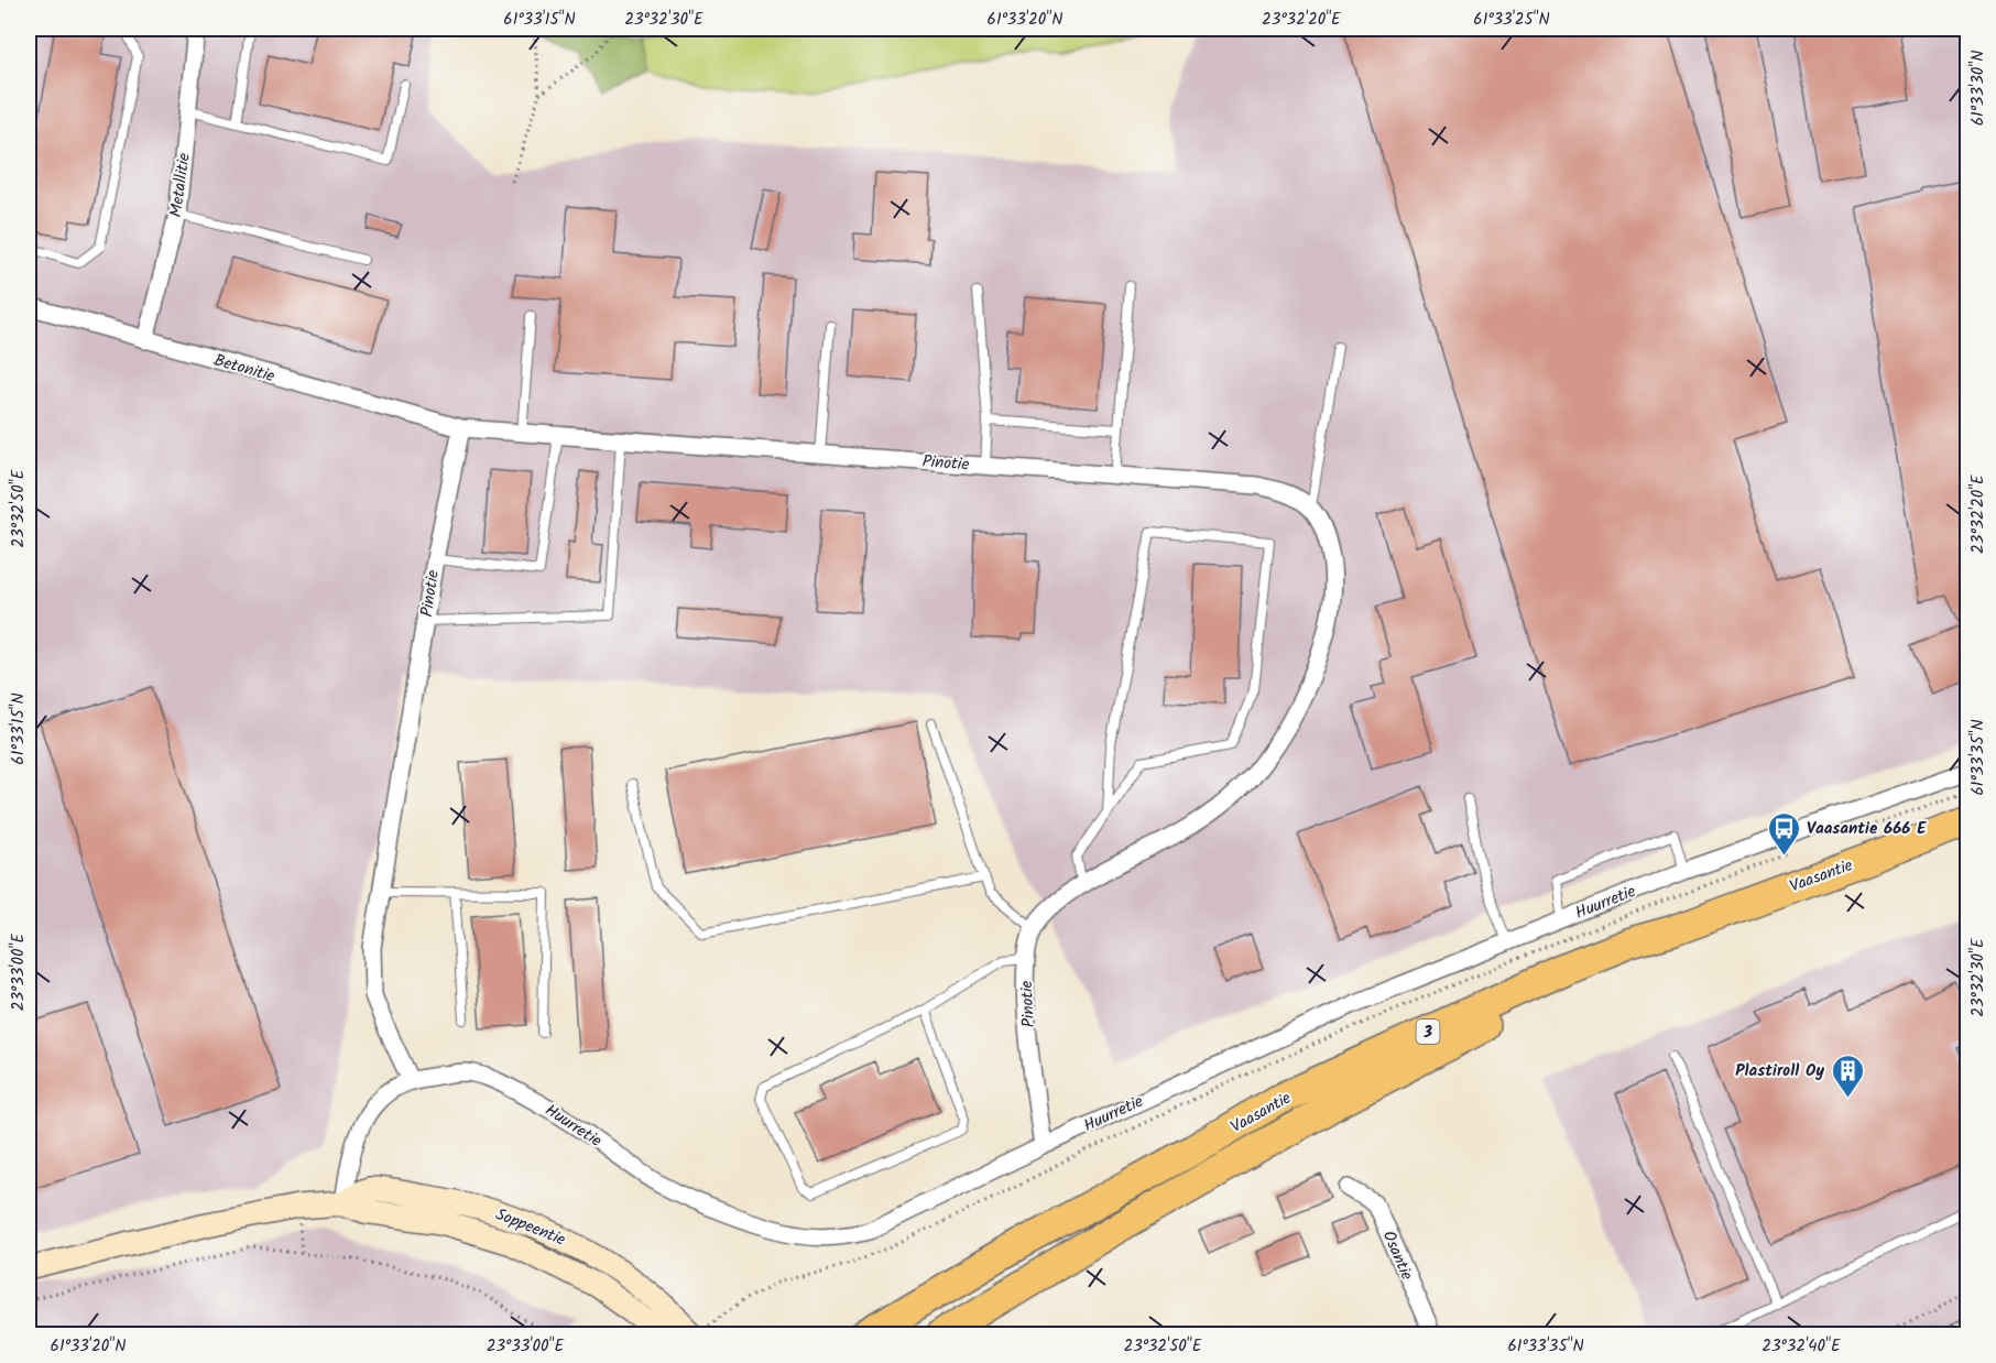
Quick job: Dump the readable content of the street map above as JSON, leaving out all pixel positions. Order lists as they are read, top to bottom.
{
  "streets": {
    "highway": ["Vaasantie", "3"],
    "main road": ["Soppeentie"],
    "street": [
      "Metallitie",
      "Betonitie",
      "Pinotie",
      "Huurretie",
      "Osantie"
    ]
  },
  "crossings": [
    ["Metallitie", "Betonitie"],
    ["Betonitie", "Pinotie"],
    ["Pinotie", "Huurretie"],
    ["Huurretie", "Soppeentie"]
  ],
  "places": {
    "bus stop": ["Vaasantie 666 E"],
    "building": ["Plastiroll Oy"]
  },
  "coordinates": [
    "61°33'15\"N",
    "23°32'30\"E",
    "61°33'20\"N",
    "23°32'20\"E",
    "61°33'25\"N",
    "61°33'30\"N",
    "23°32'50\"E",
    "61°33'35\"N",
    "23°33'00\"E",
    "23°32'40\"E"
  ]
}
